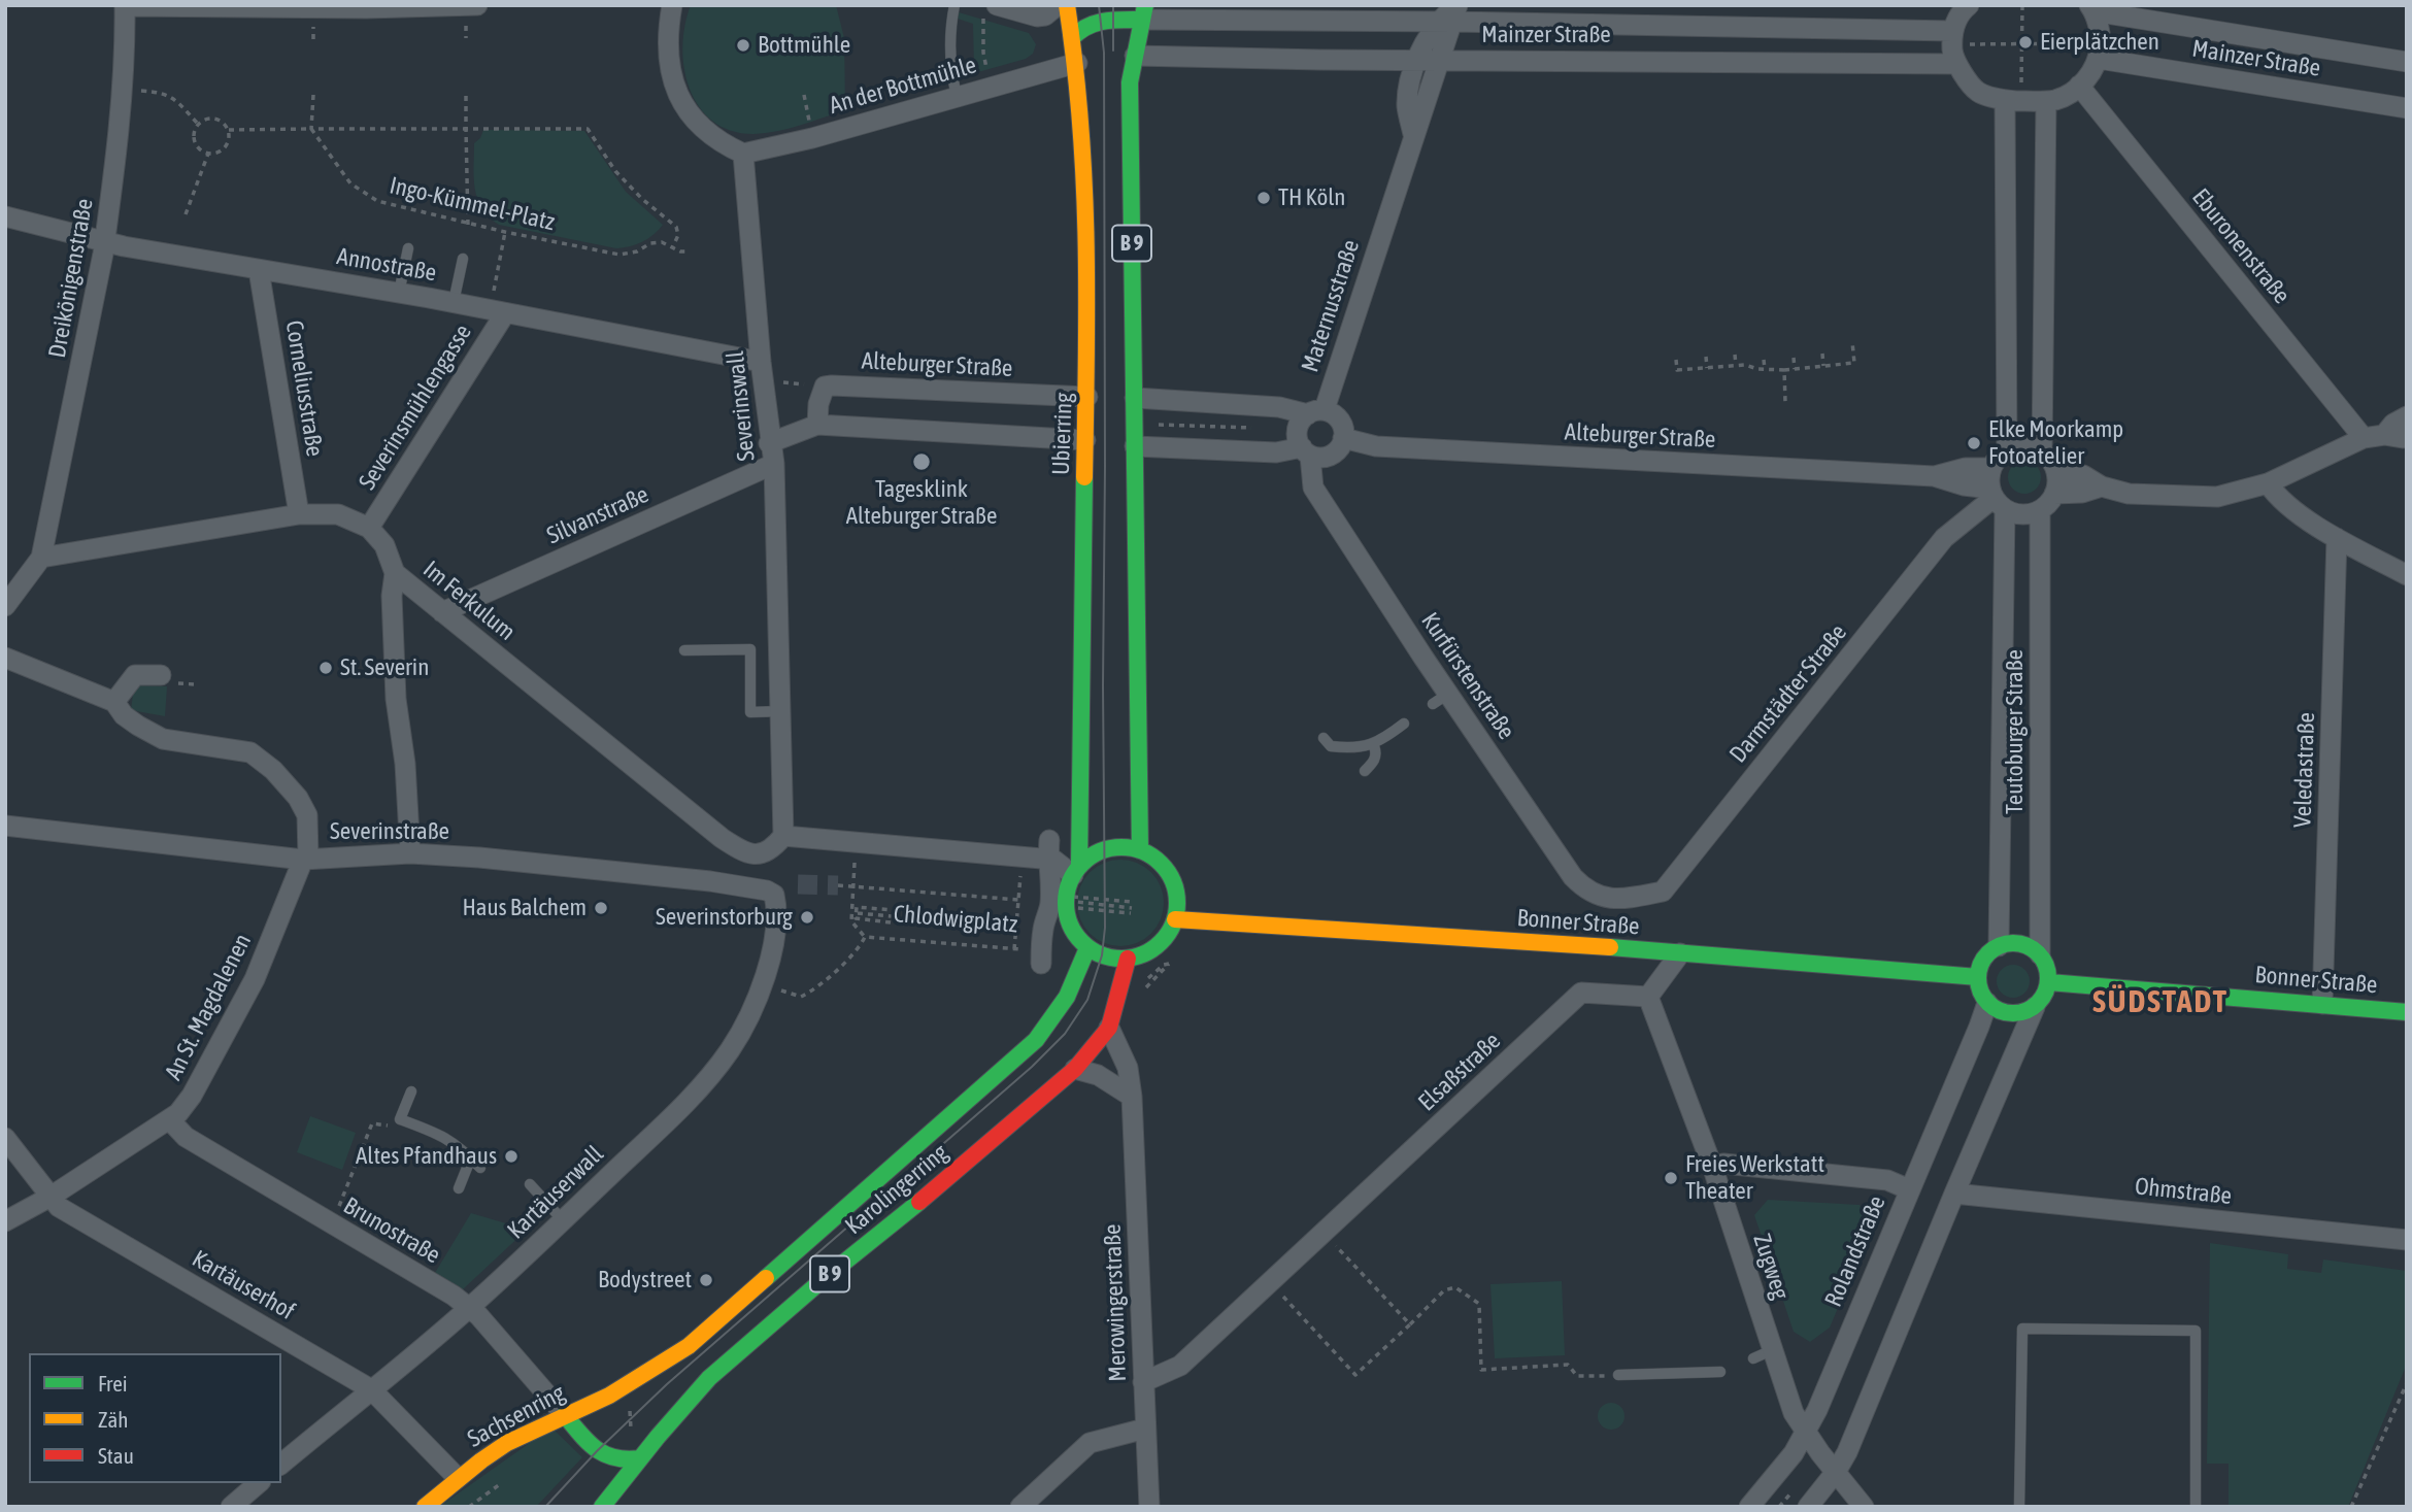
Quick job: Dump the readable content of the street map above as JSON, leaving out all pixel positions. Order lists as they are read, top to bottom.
{
  "streets": {
    "main road": [
      "B 9",
      "Ubierring",
      "Bonner Straße",
      "Karolingerring",
      "Sachsenring"
    ],
    "street": [
      "Mainzer Straße",
      "An der Bottmühle",
      "Eburonenstraße",
      "Annostraße",
      "Dreikönigenstraße",
      "Maternusstraße",
      "Alteburger Straße",
      "Corneliusstraße",
      "Severinswall",
      "Severinsmühlengasse",
      "Silvanstraße",
      "Im Ferkulum",
      "Kurfürstenstraße",
      "Darmstädter Straße",
      "Teutoburger Straße",
      "Veledastraße",
      "Severinstraße",
      "Chlodwigplatz",
      "An St. Magdalenen",
      "Elsaßstraße",
      "Ohmstraße",
      "Kartäuserwall",
      "Brunostraße",
      "Rolandstraße",
      "Zugweg",
      "Kartäuserhof",
      "Merowingerstraße"
    ],
    "path": ["Ingo-Kümmel-Platz"]
  },
  "crossings": [
    ["Mainzer Straße", "B 9"],
    ["Mainzer Straße", "Maternusstraße"],
    ["An der Bottmühle", "Severinswall"],
    ["An der Bottmühle", "Ubierring"],
    ["B 9", "Ubierring"],
    ["B 9", "Bonner Straße"],
    ["B 9", "Karolingerring"],
    ["Annostraße", "Dreikönigenstraße"],
    ["Annostraße", "Corneliusstraße"],
    ["Annostraße", "Severinswall"],
    ["Annostraße", "Severinsmühlengasse"],
    ["Maternusstraße", "Alteburger Straße"],
    ["Maternusstraße", "Kurfürstenstraße"],
    ["Alteburger Straße", "Ubierring"],
    ["Alteburger Straße", "Kurfürstenstraße"],
    ["Alteburger Straße", "Darmstädter Straße"],
    ["Alteburger Straße", "Teutoburger Straße"],
    ["Severinswall", "Silvanstraße"],
    ["Severinswall", "Im Ferkulum"],
    ["Severinsmühlengasse", "Im Ferkulum"],
    ["Ubierring", "Bonner Straße"],
    ["Ubierring", "Karolingerring"],
    ["Silvanstraße", "Im Ferkulum"],
    ["Kurfürstenstraße", "Darmstädter Straße"],
    ["Darmstädter Straße", "Teutoburger Straße"],
    ["Teutoburger Straße", "Bonner Straße"],
    ["Teutoburger Straße", "Rolandstraße"],
    ["Veledastraße", "Bonner Straße"],
    ["Severinstraße", "An St. Magdalenen"],
    ["Severinstraße", "Kartäuserwall"],
    ["Chlodwigplatz", "Kartäuserwall"],
    ["Bonner Straße", "Karolingerring"],
    ["Bonner Straße", "Rolandstraße"],
    ["An St. Magdalenen", "Brunostraße"],
    ["An St. Magdalenen", "Kartäuserhof"],
    ["Elsaßstraße", "Zugweg"],
    ["Elsaßstraße", "Merowingerstraße"],
    ["Karolingerring", "Merowingerstraße"],
    ["Karolingerring", "Sachsenring"],
    ["Kartäuserwall", "Brunostraße"],
    ["Kartäuserwall", "Kartäuserhof"],
    ["Brunostraße", "Sachsenring"],
    ["Rolandstraße", "Zugweg"],
    ["Kartäuserhof", "Sachsenring"]
  ],
  "districts": ["SÜDSTADT"],
  "places": [
    "Eierplätzchen",
    "Bottmühle",
    "TH Köln",
    "Elke Moorkamp Fotoatelier",
    "Tagesklink Alteburger Straße",
    "St. Severin",
    "Haus Balchem",
    "Severinstorburg",
    "Altes Pfandhaus",
    "Freies Werkstatt Theater",
    "Bodystreet"
  ],
  "legend": ["Frei", "Zäh", "Stau"]
}
